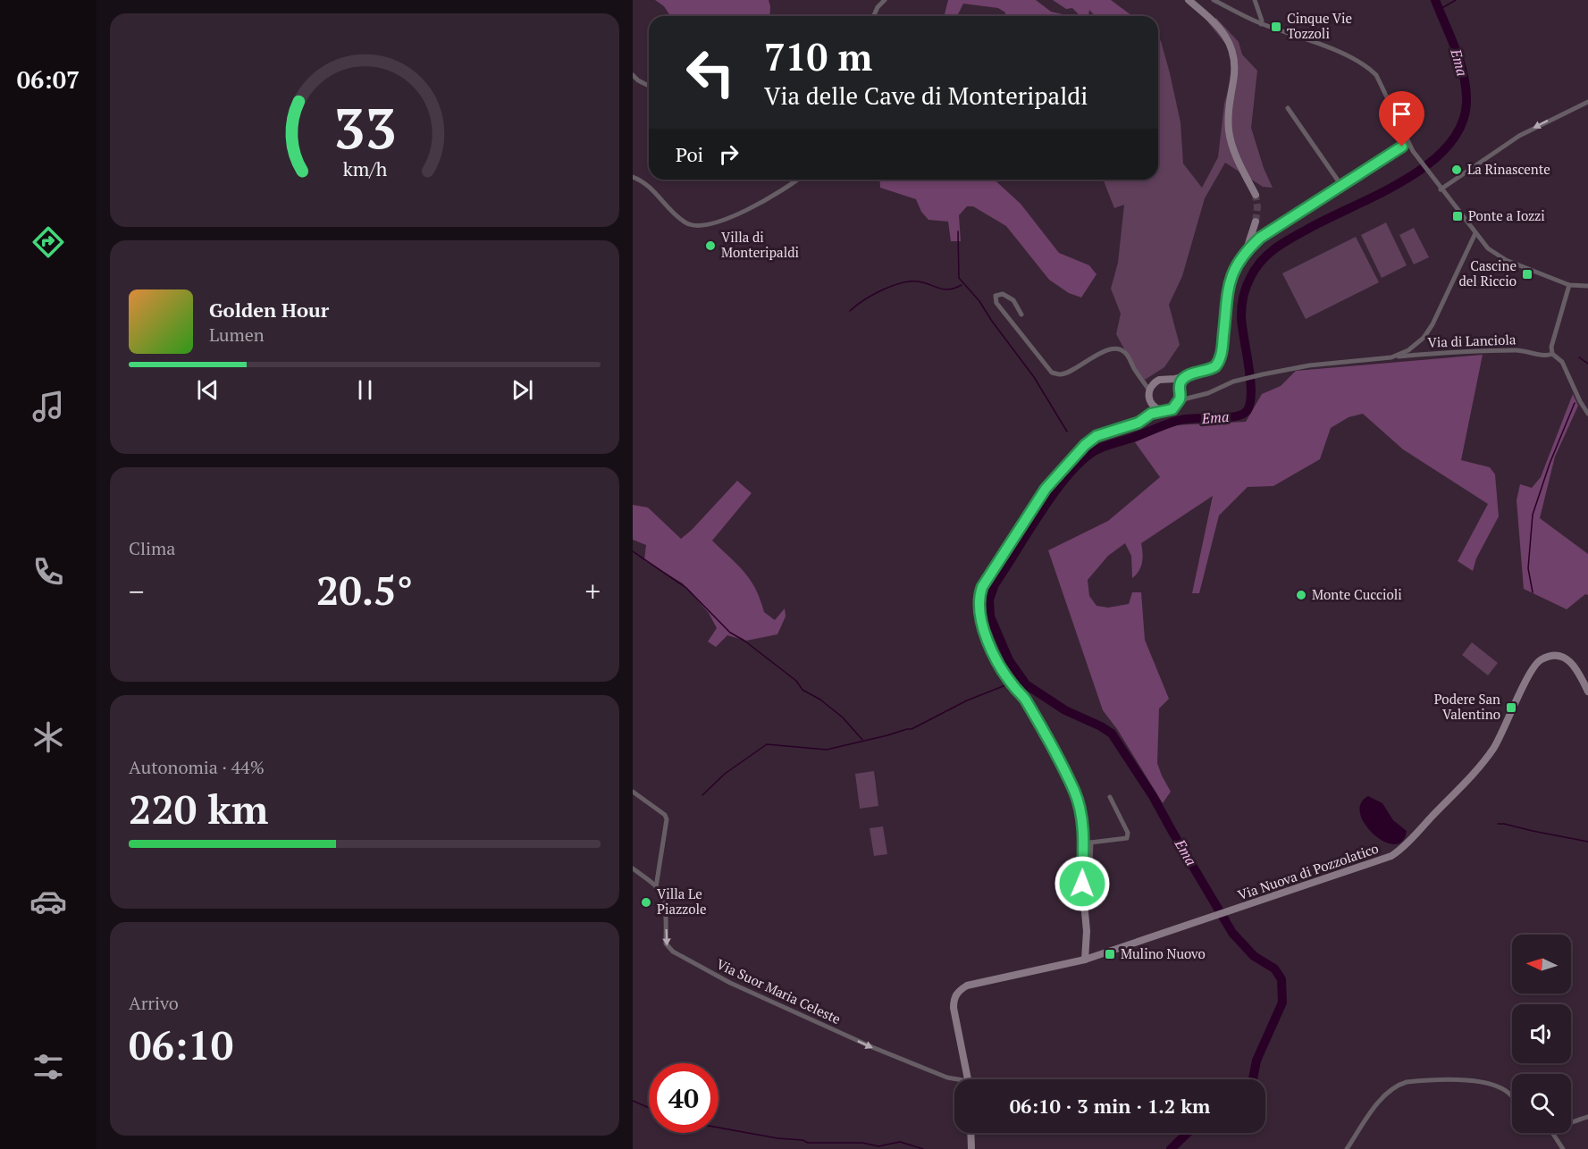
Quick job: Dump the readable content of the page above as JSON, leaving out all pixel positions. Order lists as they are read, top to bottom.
{
  "streets": {
    "street": ["Via di Lanciola", "Via Nuova di Pozzolatico", "Via Suor Maria Celeste"]
  },
  "one_way": ["Via Suor Maria Celeste"],
  "water": ["Ema"],
  "places": {
    "transit": [
      "Cinque Vie Tozzoli",
      "Ponte a Iozzi",
      "Cascine del Riccio",
      "Podere San Valentino",
      "Mulino Nuovo"
    ],
    "other": [
      "La Rinascente",
      "Villa di Monteripaldi",
      "Monte Cuccioli",
      "Villa Le Piazzole"
    ]
  },
  "north": "left",
  "page": {
    "tabs": "06:07",
    "turn": ["710 m", "Via delle Cave di Monteripaldi"],
    "then": "Poi",
    "song": ["Golden Hour", "Lumen"],
    "tile": [
      "Clima",
      ["Autonomia · 44%", "220 km"],
      ["Arrivo", "06:10"]
    ],
    "heat": ["−", "20.5°", "+"],
    "limit": "40",
    "trip": "06:10 · 3 min · 1.2 km",
    "gauge": ["33", "km/h"]
  }
}
